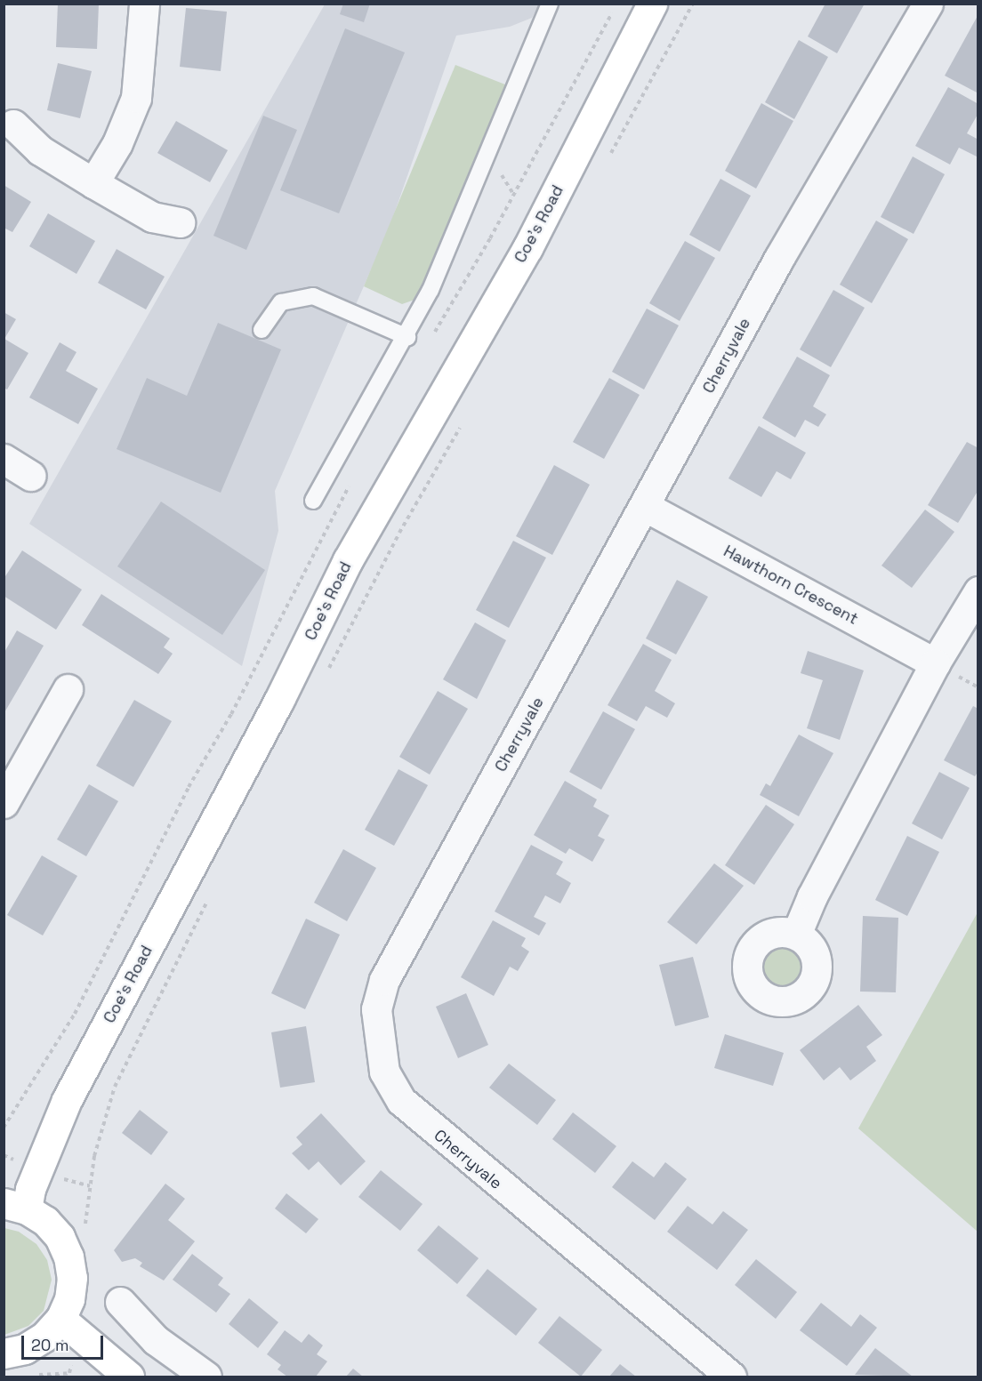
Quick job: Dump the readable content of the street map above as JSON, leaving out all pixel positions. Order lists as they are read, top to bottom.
{
  "streets": {
    "main road": ["Coe's Road"],
    "street": ["Cherryvale", "Hawthorn Crescent"]
  },
  "crossings": [
    ["Cherryvale", "Hawthorn Crescent"]
  ],
  "scale_bar": "20 m"
}
